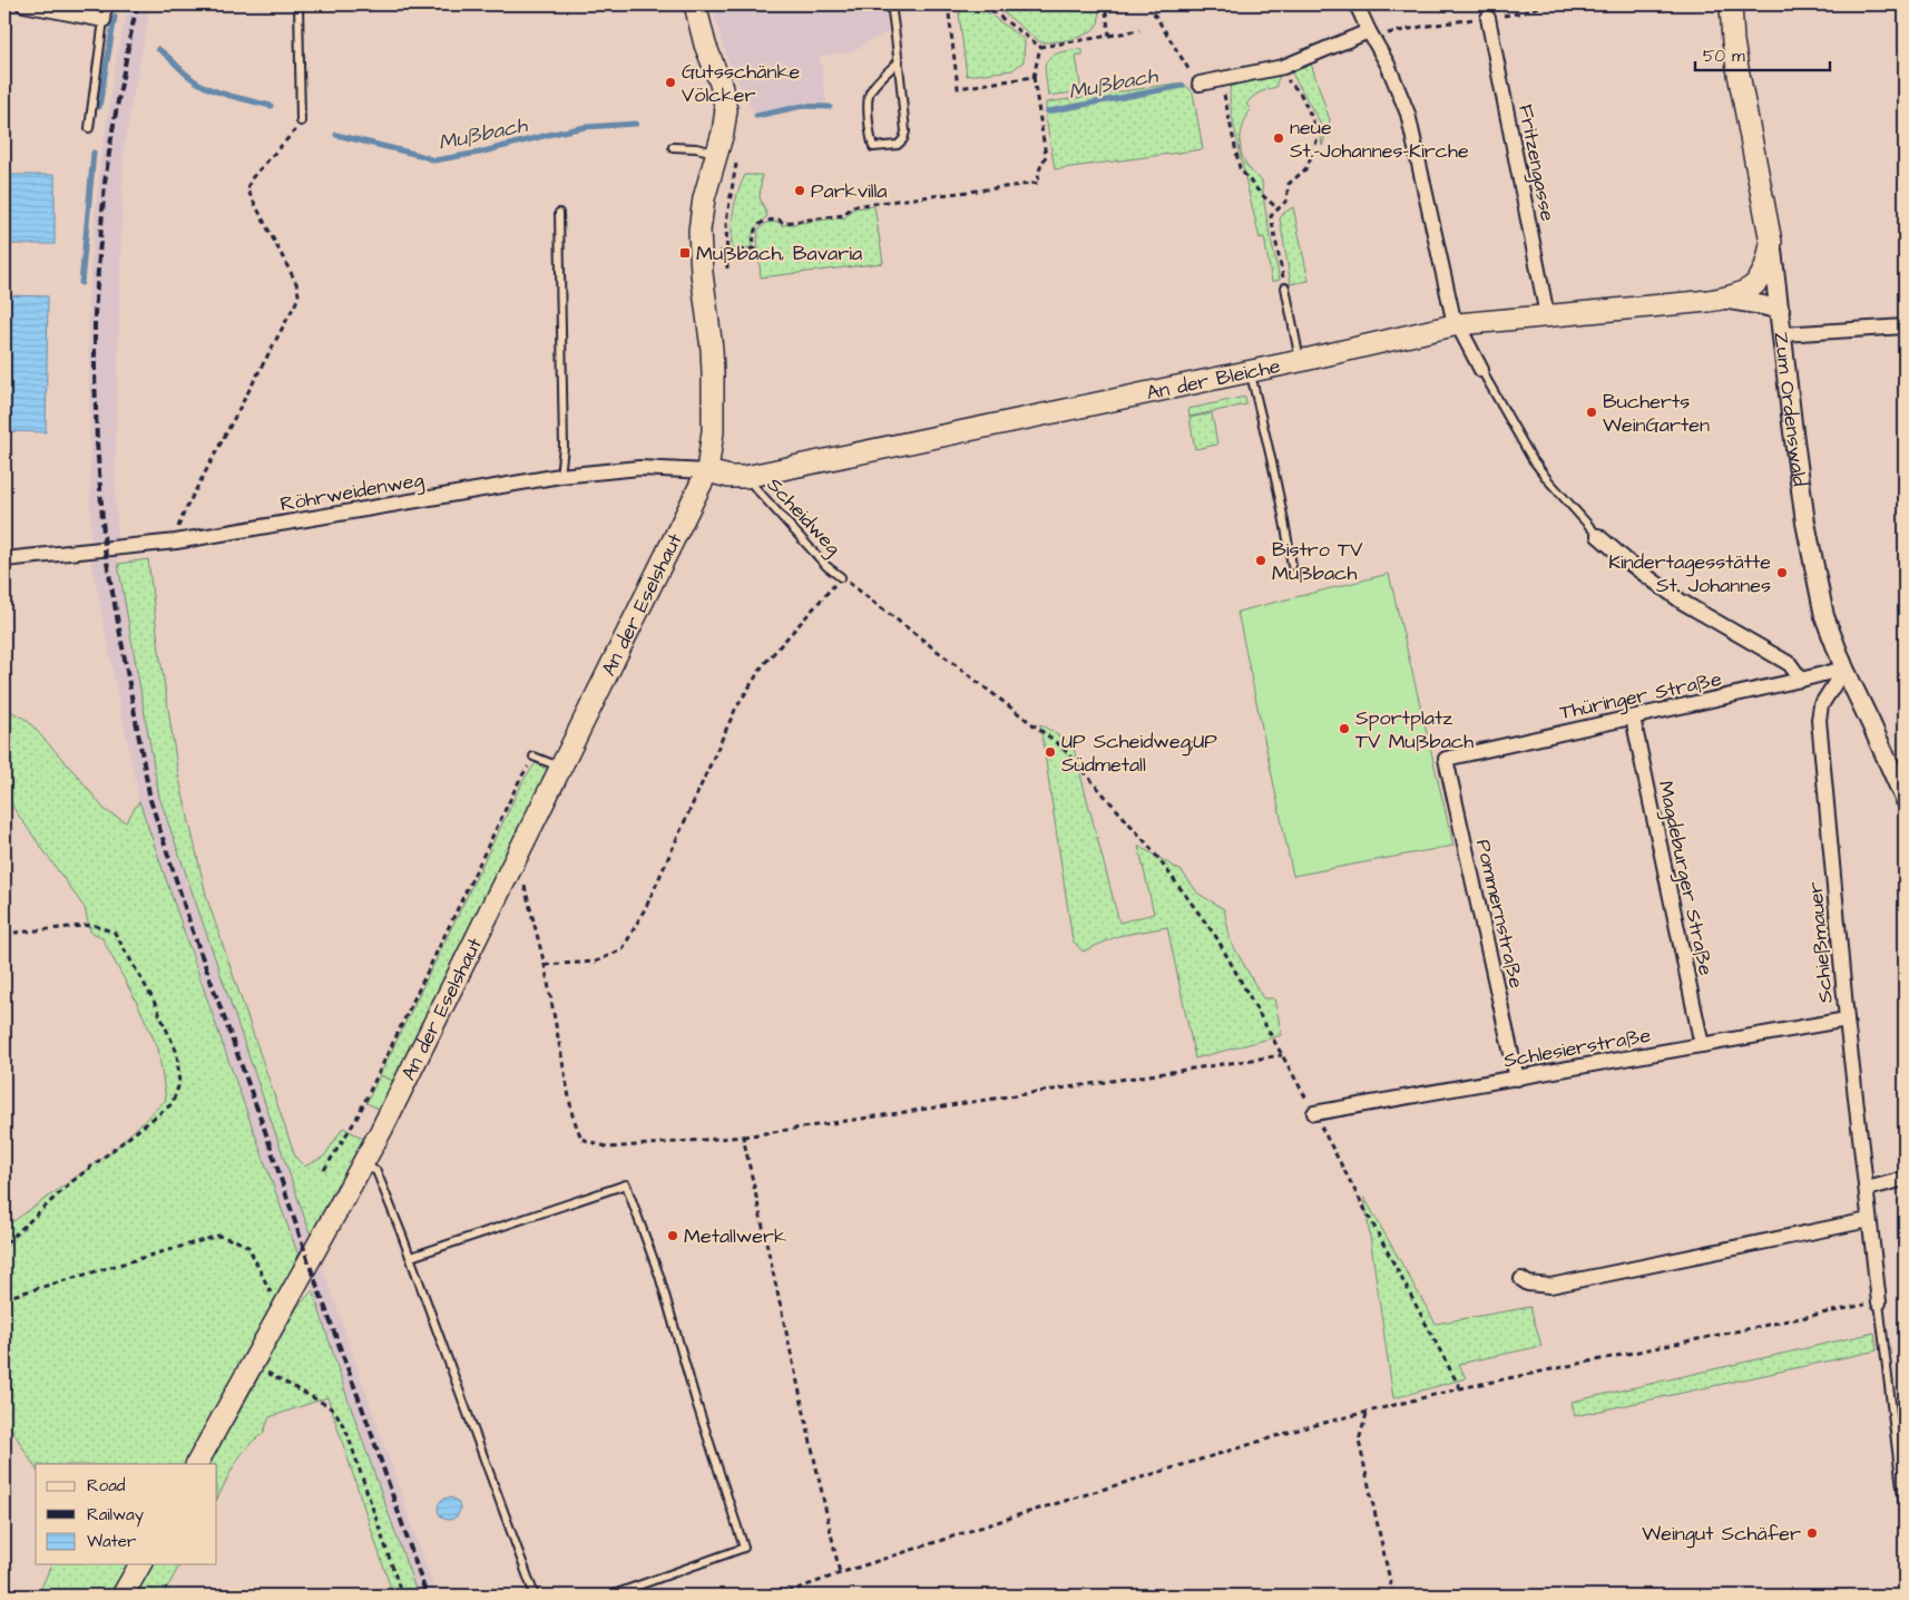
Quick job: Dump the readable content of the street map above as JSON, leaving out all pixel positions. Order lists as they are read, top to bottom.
{
  "streets": {
    "main road": ["An der Bleiche", "Zum Ordenswald", "An der Eselshaut"],
    "street": [
      "Fritzengasse",
      "Röhrweidenweg",
      "Thüringer Straße",
      "Magdeburger Straße",
      "Pommernstraße",
      "Schießmauer",
      "Schlesierstraße"
    ],
    "lane": ["Scheidweg"]
  },
  "crossings": [
    ["Fritzengasse", "An der Bleiche"],
    ["An der Bleiche", "Zum Ordenswald"],
    ["An der Bleiche", "Röhrweidenweg"],
    ["An der Bleiche", "Scheidweg"],
    ["An der Bleiche", "An der Eselshaut"],
    ["Zum Ordenswald", "Thüringer Straße"],
    ["Zum Ordenswald", "Schießmauer"],
    ["Röhrweidenweg", "An der Eselshaut"],
    ["Thüringer Straße", "Magdeburger Straße"],
    ["Thüringer Straße", "Pommernstraße"],
    ["Thüringer Straße", "Schießmauer"],
    ["Magdeburger Straße", "Schlesierstraße"],
    ["Pommernstraße", "Schlesierstraße"],
    ["Schießmauer", "Schlesierstraße"]
  ],
  "water": ["Mußbach"],
  "places": {
    "other": [
      "Gutsschänke Völcker",
      "neue St.-Johannes-Kirche",
      "Parkvilla",
      "Bucherts WeinGarten",
      "Bistro TV Mußbach",
      "Kindertagesstätte St. Johannes",
      "Sportplatz TV Mußbach",
      "UP Scheidweg;UP Südmetall",
      "Metallwerk",
      "Weingut Schäfer"
    ],
    "transit": ["Mußbach, Bavaria"]
  },
  "legend": ["Road", "Railway", "Water"],
  "scale_bar": "50 m"
}
